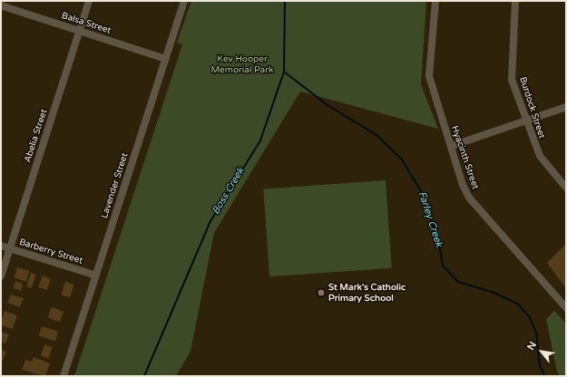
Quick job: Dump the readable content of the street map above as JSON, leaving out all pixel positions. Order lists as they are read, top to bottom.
{
  "streets": {
    "street": [
      "Balsa Street",
      "Burdock Street",
      "Abelia Street",
      "Hyacinth Street",
      "Lavender Street",
      "Barberry Street"
    ]
  },
  "crossings": [
    ["Balsa Street", "Abelia Street"],
    ["Balsa Street", "Lavender Street"],
    ["Abelia Street", "Barberry Street"],
    ["Lavender Street", "Barberry Street"]
  ],
  "water": ["Boss Creek", "Farley Creek"],
  "parks": ["Kev Hooper Memorial Park"],
  "places": ["St Mark's Catholic Primary School"],
  "north": "top left"
}
